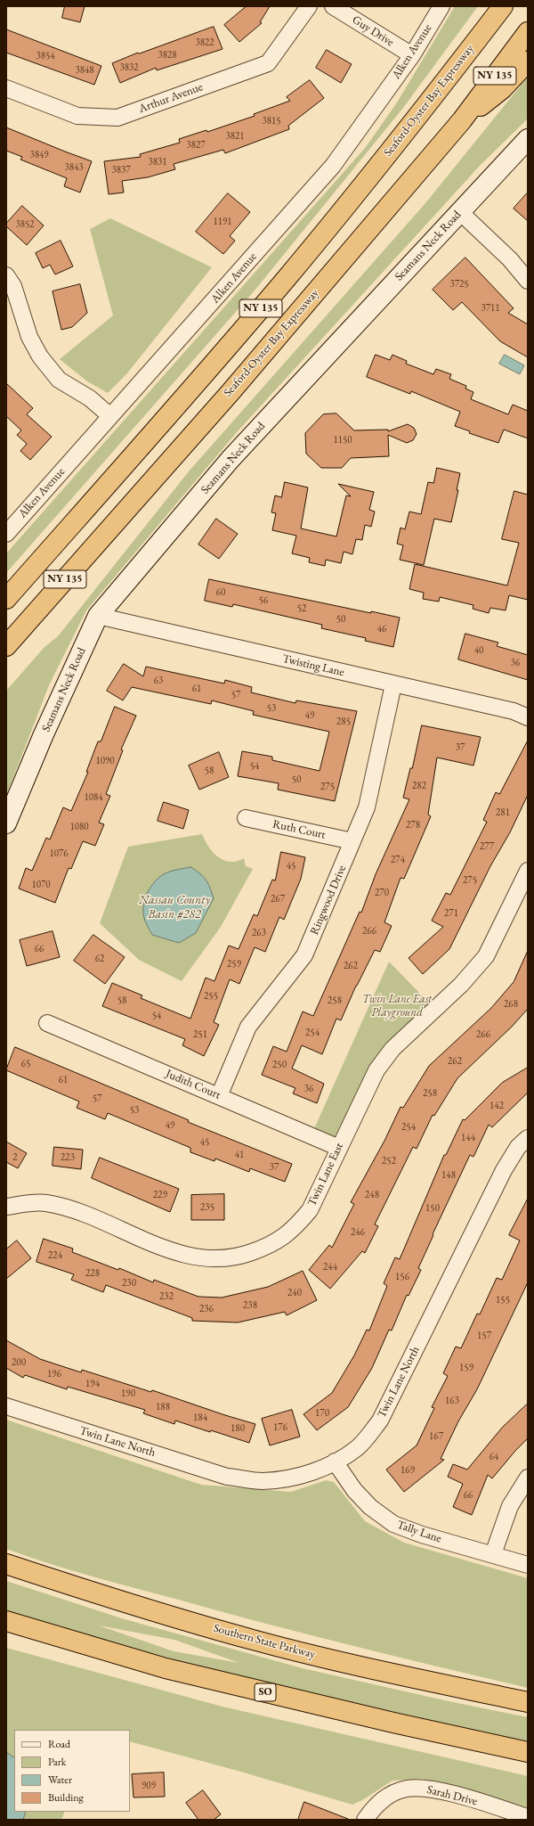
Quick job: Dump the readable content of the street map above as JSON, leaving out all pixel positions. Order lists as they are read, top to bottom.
{
  "streets": {
    "highway": [
      "NY 135",
      "Seaford-Oyster Bay Expressway",
      "Southern State Parkway",
      "SO"
    ],
    "main road": ["Seamans Neck Road"],
    "street": [
      "Guy Drive",
      "Alken Avenue",
      "Arthur Avenue",
      "Twisting Lane",
      "Ruth Court",
      "Ringwood Drive",
      "Judith Court",
      "Twin Lane East",
      "Twin Lane North",
      "Tally Lane",
      "Sarah Drive"
    ]
  },
  "crossings": [
    ["Guy Drive", "Alken Avenue"],
    ["Seamans Neck Road", "Twisting Lane"],
    ["Twisting Lane", "Ringwood Drive"],
    ["Ruth Court", "Ringwood Drive"],
    ["Ringwood Drive", "Judith Court"],
    ["Judith Court", "Twin Lane East"],
    ["Twin Lane North", "Tally Lane"]
  ],
  "water": ["Nassau County Basin #282"],
  "parks": ["Twin Lane East Playground"],
  "house_numbers": [
    "3822",
    "3828",
    "3854",
    "3832",
    "3848",
    "3815",
    "3821",
    "3827",
    "3849",
    "3831",
    "3843",
    "3837",
    "1191",
    "3852",
    "3725",
    "3711",
    "1150",
    "60",
    "56",
    "52",
    "50",
    "46",
    "40",
    "36",
    "63",
    "61",
    "57",
    "53",
    "49",
    "285",
    "37",
    "1090",
    "54",
    "58",
    "50",
    "282",
    "275",
    "1084",
    "281",
    "278",
    "1080",
    "277",
    "1076",
    "274",
    "45",
    "275",
    "1070",
    "270",
    "267",
    "271",
    "266",
    "263",
    "66",
    "62",
    "259",
    "262",
    "255",
    "58",
    "258",
    "268",
    "54",
    "254",
    "251",
    "266",
    "262",
    "65",
    "250",
    "61",
    "36",
    "258",
    "57",
    "142",
    "53",
    "49",
    "254",
    "144",
    "45",
    "41",
    "2",
    "223",
    "252",
    "37",
    "148",
    "229",
    "248",
    "235",
    "150",
    "246",
    "224",
    "244",
    "228",
    "156",
    "230",
    "240",
    "232",
    "155",
    "238",
    "236",
    "157",
    "200",
    "159",
    "196",
    "194",
    "190",
    "163",
    "188",
    "170",
    "184",
    "176",
    "180",
    "167",
    "64",
    "169",
    "66",
    "909"
  ],
  "legend": [
    "Road",
    "Park",
    "Water",
    "Building"
  ]
}
